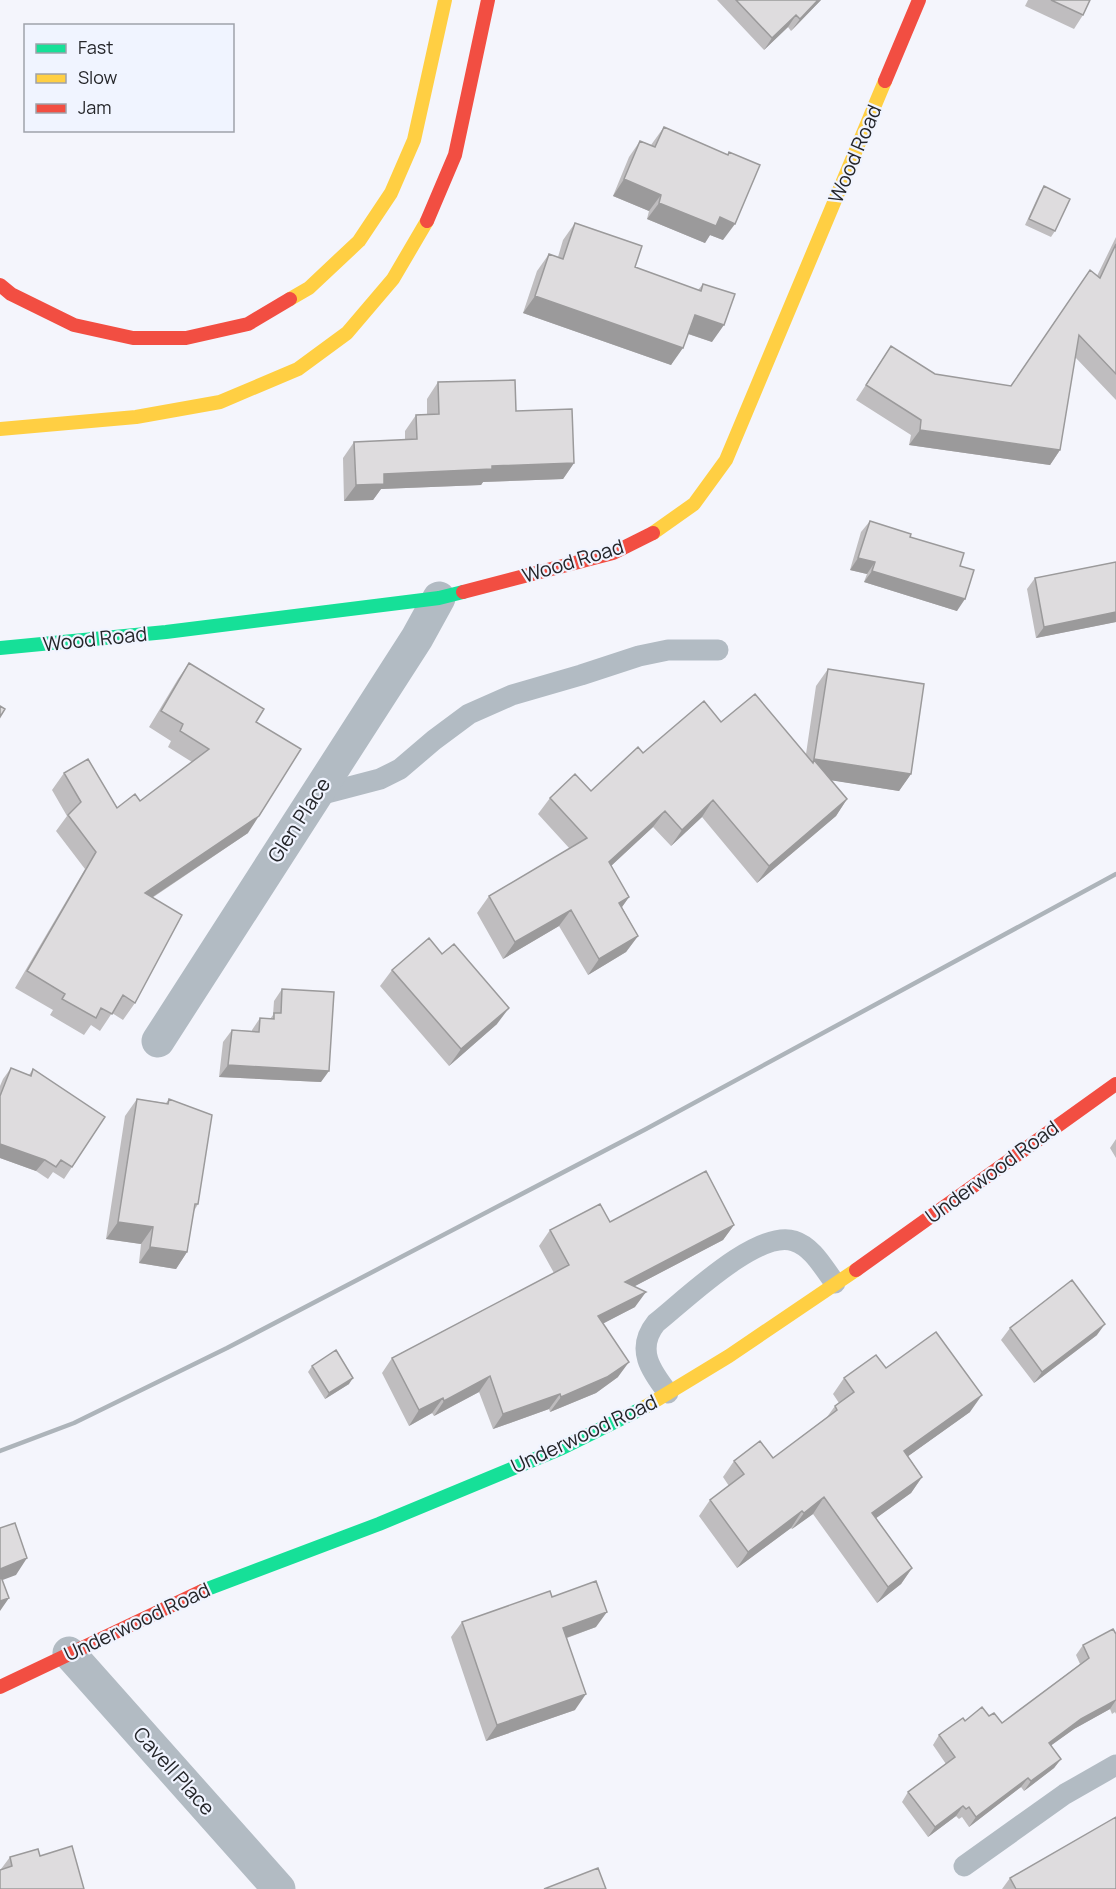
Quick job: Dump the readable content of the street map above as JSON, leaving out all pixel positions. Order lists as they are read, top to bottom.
{
  "streets": {
    "main road": ["Wood Road", "Underwood Road"],
    "street": ["Glen Place", "Cavell Place"]
  },
  "crossings": [
    ["Wood Road", "Glen Place"],
    ["Underwood Road", "Cavell Place"]
  ],
  "legend": ["Fast", "Slow", "Jam"]
}
